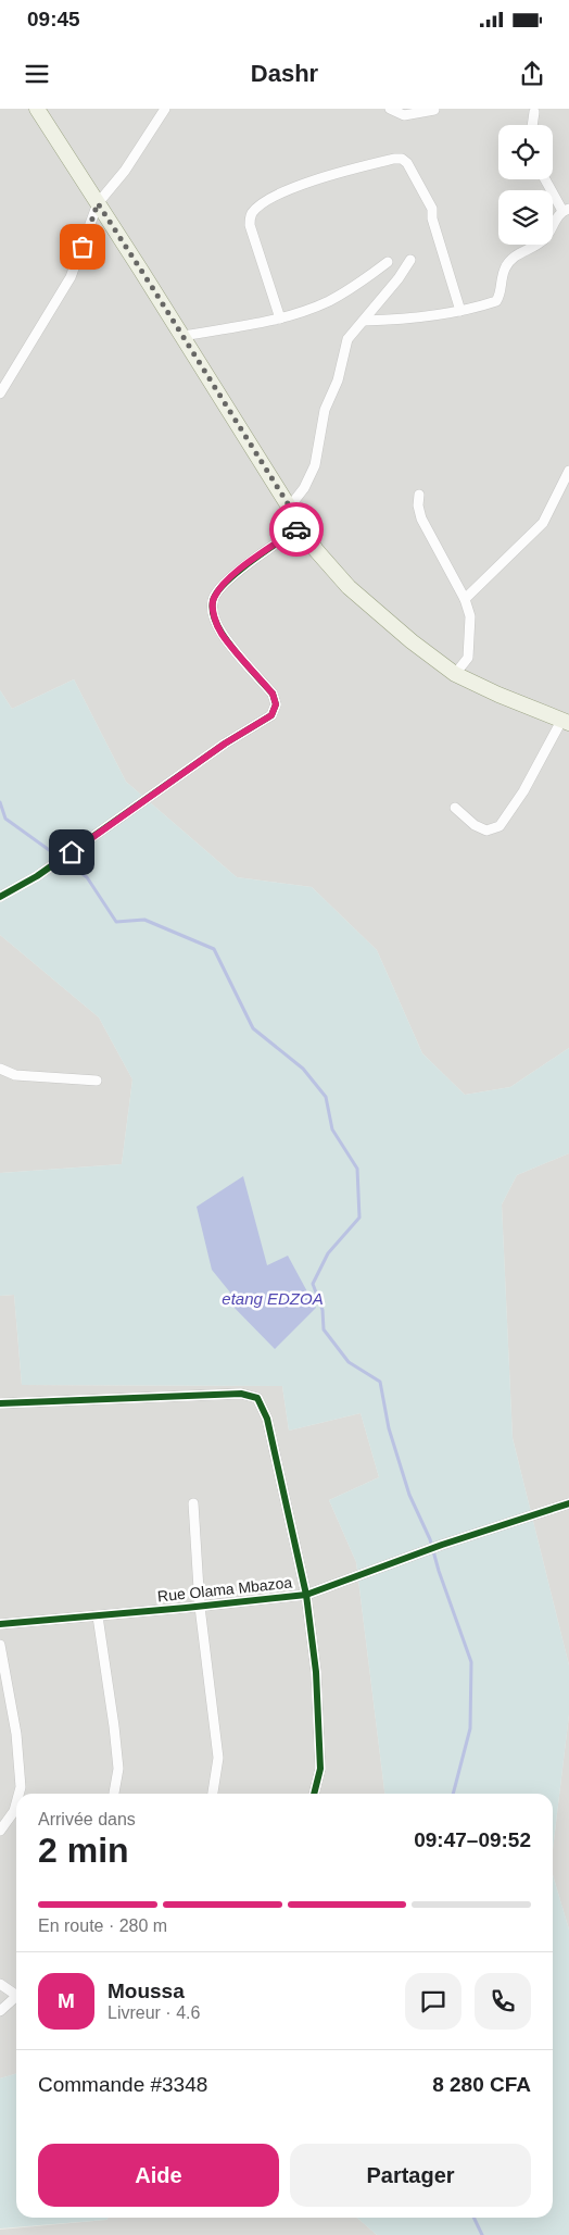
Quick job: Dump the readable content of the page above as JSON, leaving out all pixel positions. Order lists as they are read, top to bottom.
{
  "streets": {
    "street": ["Rue Olama Mbazoa"]
  },
  "water": ["etang EDZOA"],
  "page": {
    "status": "09:45",
    "header": "Dashr",
    "heading": ["2 min", "Arrivée dans", "09:47–09:52"],
    "panel": [
      "Moussa",
      "Livreur · 4.6",
      "Commande #3348",
      "8 280 CFA"
    ],
    "bar": "En route · 280 m",
    "round": "M",
    "buttons": ["Aide", "Partager"]
  }
}
